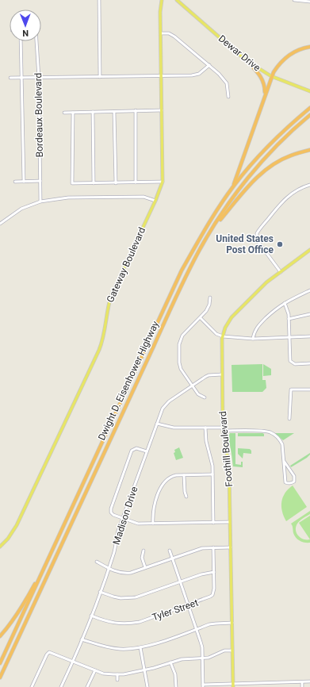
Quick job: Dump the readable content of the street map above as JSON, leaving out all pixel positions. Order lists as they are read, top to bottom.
{
  "streets": {
    "highway": ["Dwight D. Eisenhower Highway"],
    "main road": ["Dewar Drive", "Gateway Boulevard", "Foothill Boulevard"],
    "street": ["Bordeaux Boulevard", "Madison Drive", "Tyler Street"]
  },
  "crossings": [
    ["Foothill Boulevard", "Madison Drive"],
    ["Madison Drive", "Tyler Street"]
  ],
  "places": ["United States Post Office"],
  "north": "bottom"
}
